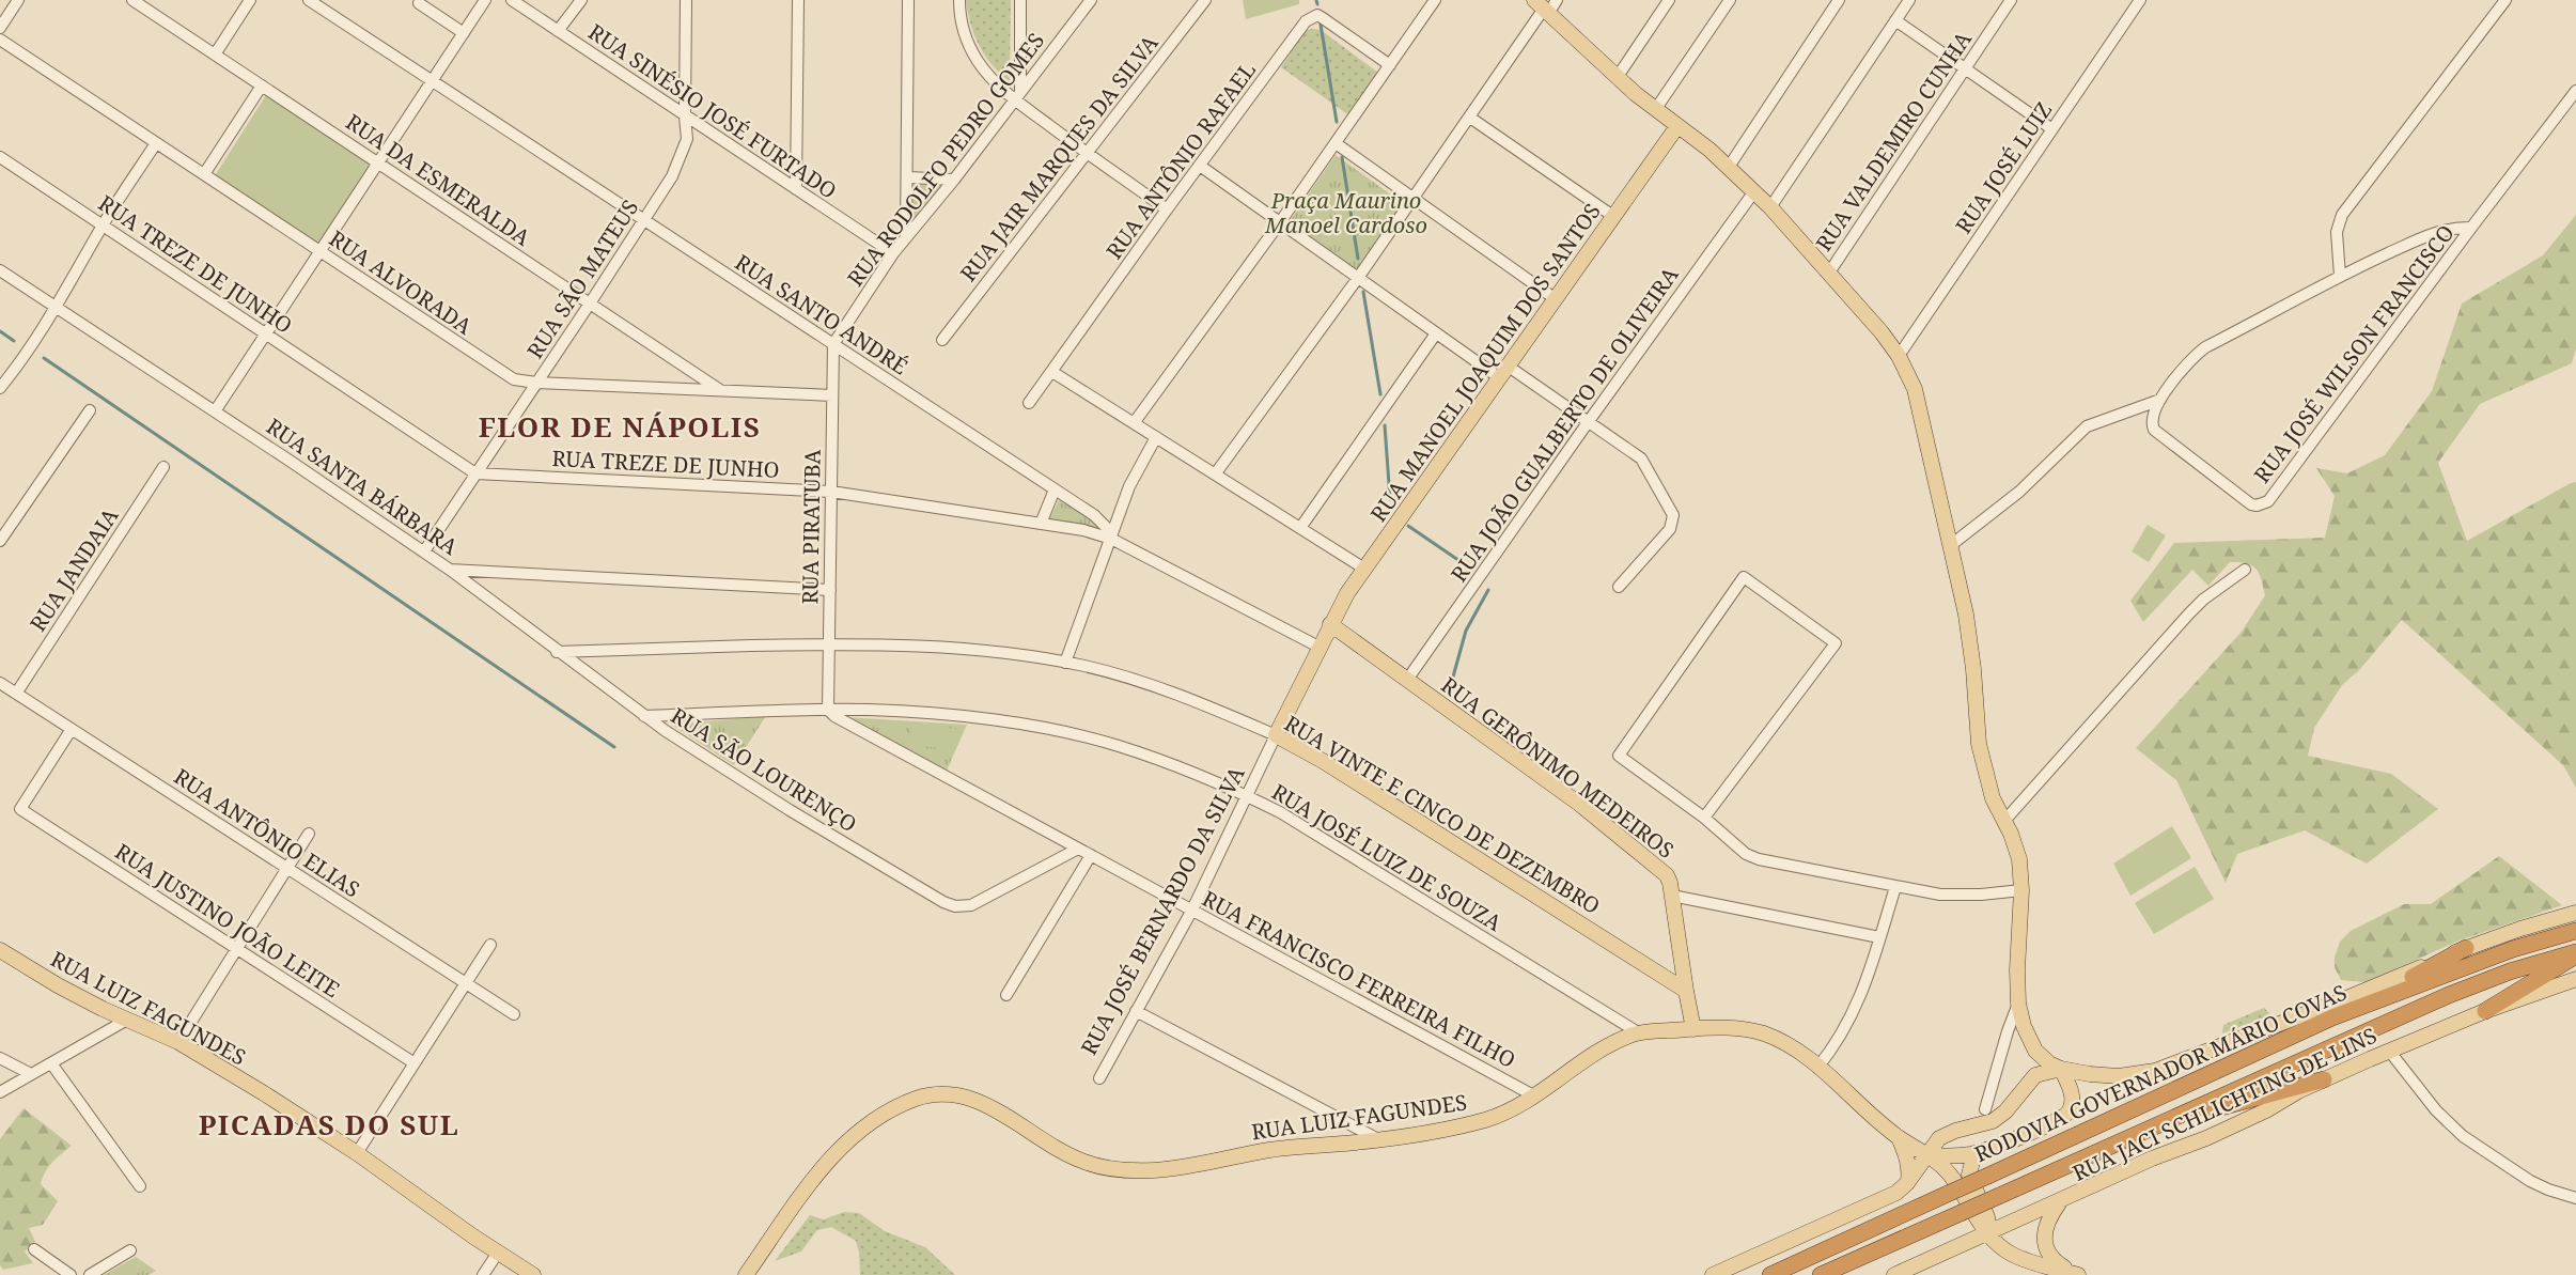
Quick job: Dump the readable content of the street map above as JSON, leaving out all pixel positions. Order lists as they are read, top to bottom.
{
  "streets": {
    "highway": ["RODOVIA GOVERNADOR MÁRIO COVAS"],
    "main road": [
      "RUA MANOEL JOAQUIM DOS SANTOS",
      "RUA GERÔNIMO MEDEIROS",
      "RUA VINTE E CINCO DE DEZEMBRO",
      "RUA JOSÉ BERNARDO DA SILVA",
      "RUA LUIZ FAGUNDES",
      "RUA JACI SCHLICHTING DE LINS"
    ],
    "street": [
      "RUA SINÉSIO JOSÉ FURTADO",
      "RUA VALDEMIRO CUNHA",
      "RUA JAIR MARQUES DA SILVA",
      "RUA RODOLFO PEDRO GOMES",
      "RUA ANTÔNIO RAFAEL",
      "RUA JOSÉ LUIZ",
      "RUA DA ESMERALDA",
      "RUA TREZE DE JUNHO",
      "RUA SÃO MATEUS",
      "RUA ALVORADA",
      "RUA SANTO ANDRÉ",
      "RUA JOSÉ WILSON FRANCISCO",
      "RUA JOÃO GUALBERTO DE OLIVEIRA",
      "RUA SANTA BÁRBARA",
      "RUA PIRATUBA",
      "RUA JANDAIA",
      "RUA SÃO LOURENÇO",
      "RUA ANTÔNIO ELIAS",
      "RUA JOSÉ LUIZ DE SOUZA",
      "RUA JUSTINO JOÃO LEITE",
      "RUA FRANCISCO FERREIRA FILHO"
    ]
  },
  "crossings": [
    ["RUA SINÉSIO JOSÉ FURTADO", "RUA RODOLFO PEDRO GOMES"],
    ["RUA SINÉSIO JOSÉ FURTADO", "RUA SÃO MATEUS"],
    ["RUA RODOLFO PEDRO GOMES", "RUA SANTO ANDRÉ"],
    ["RUA RODOLFO PEDRO GOMES", "RUA PIRATUBA"],
    ["RUA DA ESMERALDA", "RUA SÃO MATEUS"],
    ["RUA DA ESMERALDA", "RUA ALVORADA"],
    ["RUA TREZE DE JUNHO", "RUA SÃO MATEUS"],
    ["RUA TREZE DE JUNHO", "RUA SANTO ANDRÉ"],
    ["RUA TREZE DE JUNHO", "RUA PIRATUBA"],
    ["RUA SÃO MATEUS", "RUA ALVORADA"],
    ["RUA SÃO MATEUS", "RUA SANTO ANDRÉ"],
    ["RUA SÃO MATEUS", "RUA SANTA BÁRBARA"],
    ["RUA ALVORADA", "RUA PIRATUBA"],
    ["RUA SANTO ANDRÉ", "RUA PIRATUBA"],
    ["RUA SANTO ANDRÉ", "RUA JOSÉ BERNARDO DA SILVA"],
    ["RUA MANOEL JOAQUIM DOS SANTOS", "RUA GERÔNIMO MEDEIROS"],
    ["RUA MANOEL JOAQUIM DOS SANTOS", "RUA JOSÉ BERNARDO DA SILVA"],
    ["RUA JOÃO GUALBERTO DE OLIVEIRA", "RUA GERÔNIMO MEDEIROS"],
    ["RUA SANTA BÁRBARA", "RUA PIRATUBA"],
    ["RUA SANTA BÁRBARA", "RUA SÃO LOURENÇO"],
    ["RUA PIRATUBA", "RUA VINTE E CINCO DE DEZEMBRO"],
    ["RUA PIRATUBA", "RUA JOSÉ LUIZ DE SOUZA"],
    ["RUA PIRATUBA", "RUA FRANCISCO FERREIRA FILHO"],
    ["RUA JANDAIA", "RUA ANTÔNIO ELIAS"],
    ["RUA GERÔNIMO MEDEIROS", "RUA VINTE E CINCO DE DEZEMBRO"],
    ["RUA GERÔNIMO MEDEIROS", "RUA JOSÉ BERNARDO DA SILVA"],
    ["RUA SÃO LOURENÇO", "RUA VINTE E CINCO DE DEZEMBRO"],
    ["RUA SÃO LOURENÇO", "RUA JOSÉ LUIZ DE SOUZA"],
    ["RUA SÃO LOURENÇO", "RUA FRANCISCO FERREIRA FILHO"],
    ["RUA VINTE E CINCO DE DEZEMBRO", "RUA JOSÉ BERNARDO DA SILVA"],
    ["RUA ANTÔNIO ELIAS", "RUA JUSTINO JOÃO LEITE"],
    ["RUA JOSÉ LUIZ DE SOUZA", "RUA JOSÉ BERNARDO DA SILVA"],
    ["RUA JOSÉ LUIZ DE SOUZA", "RUA FRANCISCO FERREIRA FILHO"],
    ["RUA JOSÉ LUIZ DE SOUZA", "RUA LUIZ FAGUNDES"],
    ["RUA JOSÉ BERNARDO DA SILVA", "RUA FRANCISCO FERREIRA FILHO"],
    ["RUA FRANCISCO FERREIRA FILHO", "RUA LUIZ FAGUNDES"],
    ["RUA LUIZ FAGUNDES", "RUA JACI SCHLICHTING DE LINS"]
  ],
  "districts": ["FLOR DE NÁPOLIS", "PICADAS DO SUL"],
  "parks": ["Praça Maurino Manoel Cardoso"]
}
